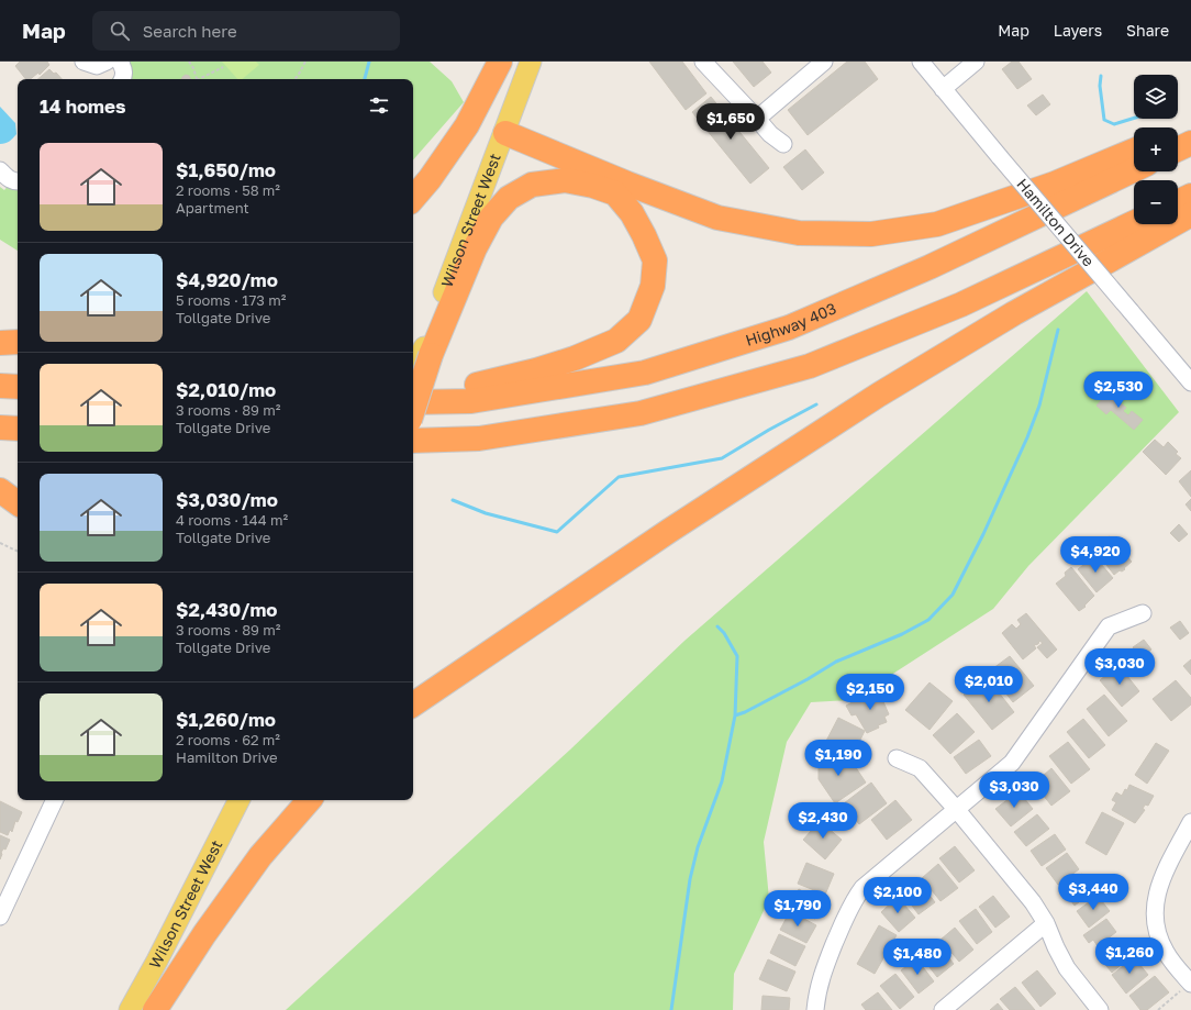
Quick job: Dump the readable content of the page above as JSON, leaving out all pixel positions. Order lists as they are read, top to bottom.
{
  "streets": {
    "highway": ["Highway 403"],
    "main road": ["Wilson Street West"],
    "street": ["Hamilton Drive"]
  },
  "page": {
    "header": "Map",
    "search": "Search here",
    "nav": ["Map", "Layers", "Share"],
    "map_buttons": ["+", "−"],
    "heading": "14 homes",
    "price": [
      "$1,650",
      "$2,530",
      "$4,920",
      "$3,030",
      "$2,010",
      "$2,150",
      "$1,190",
      "$3,030",
      "$2,430",
      "$3,440",
      "$2,100",
      "$1,790",
      "$1,260",
      "$1,480"
    ],
    "list": [
      {
        "name": "$1,650/mo",
        "note": "2 rooms · 58 m² · Apartment"
      },
      {
        "name": "$4,920/mo",
        "note": "5 rooms · 173 m² · Tollgate Drive"
      },
      {
        "name": "$2,010/mo",
        "note": "3 rooms · 89 m² · Tollgate Drive"
      },
      {
        "name": "$3,030/mo",
        "note": "4 rooms · 144 m² · Tollgate Drive"
      },
      {
        "name": "$2,430/mo",
        "note": "3 rooms · 89 m² · Tollgate Drive"
      },
      {
        "name": "$1,260/mo",
        "note": "2 rooms · 62 m² · Hamilton Drive"
      }
    ]
  }
}
